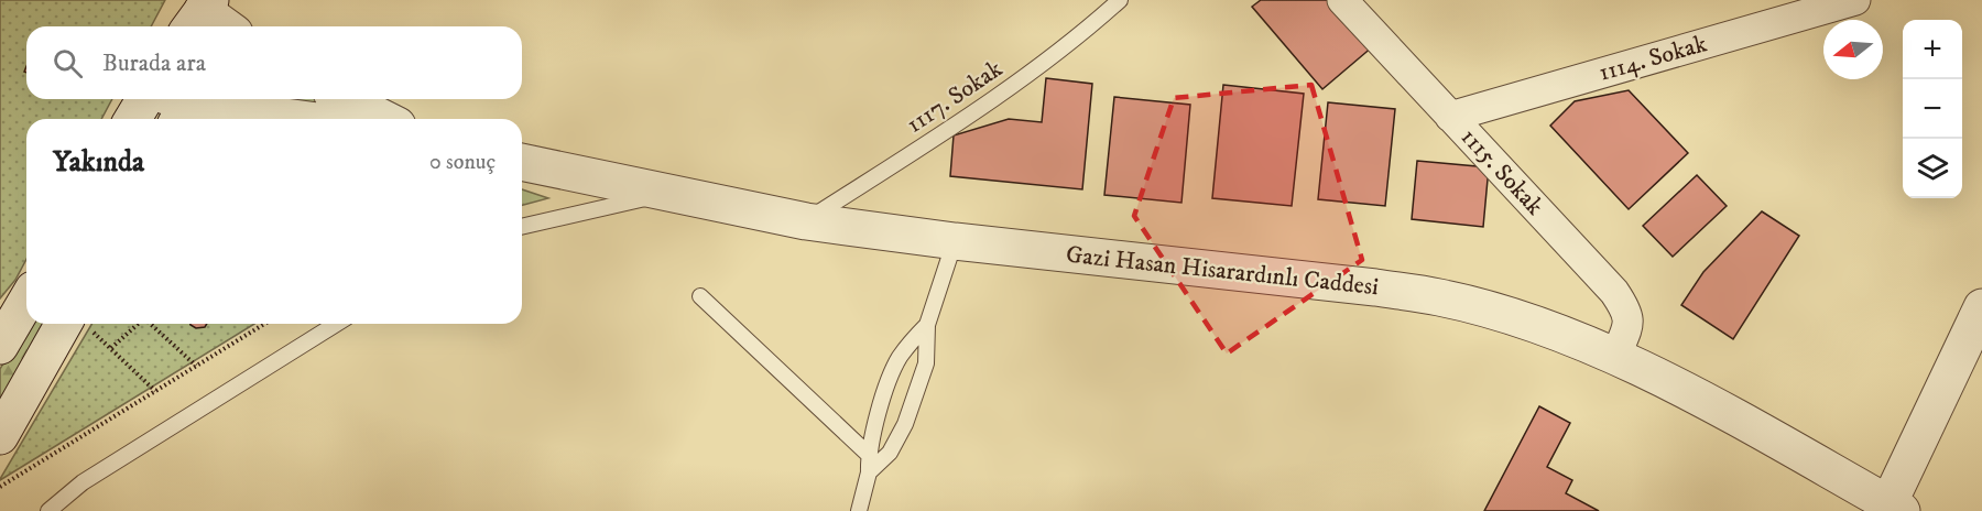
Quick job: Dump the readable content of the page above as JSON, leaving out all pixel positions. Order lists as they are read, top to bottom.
{
  "streets": {
    "street": ["1114. Sokak", "1115. Sokak", "Gazi Hasan Hisarardınlı Caddesi"],
    "lane": ["1117. Sokak"]
  },
  "crossings": [
    ["1114. Sokak", "1115. Sokak"],
    ["1117. Sokak", "Gazi Hasan Hisarardınlı Caddesi"],
    ["1115. Sokak", "Gazi Hasan Hisarardınlı Caddesi"]
  ],
  "north": "left",
  "page": {
    "map_buttons": ["+", "−"],
    "search": "Burada ara",
    "heading": ["Yakında", "0 sonuç"]
  }
}
